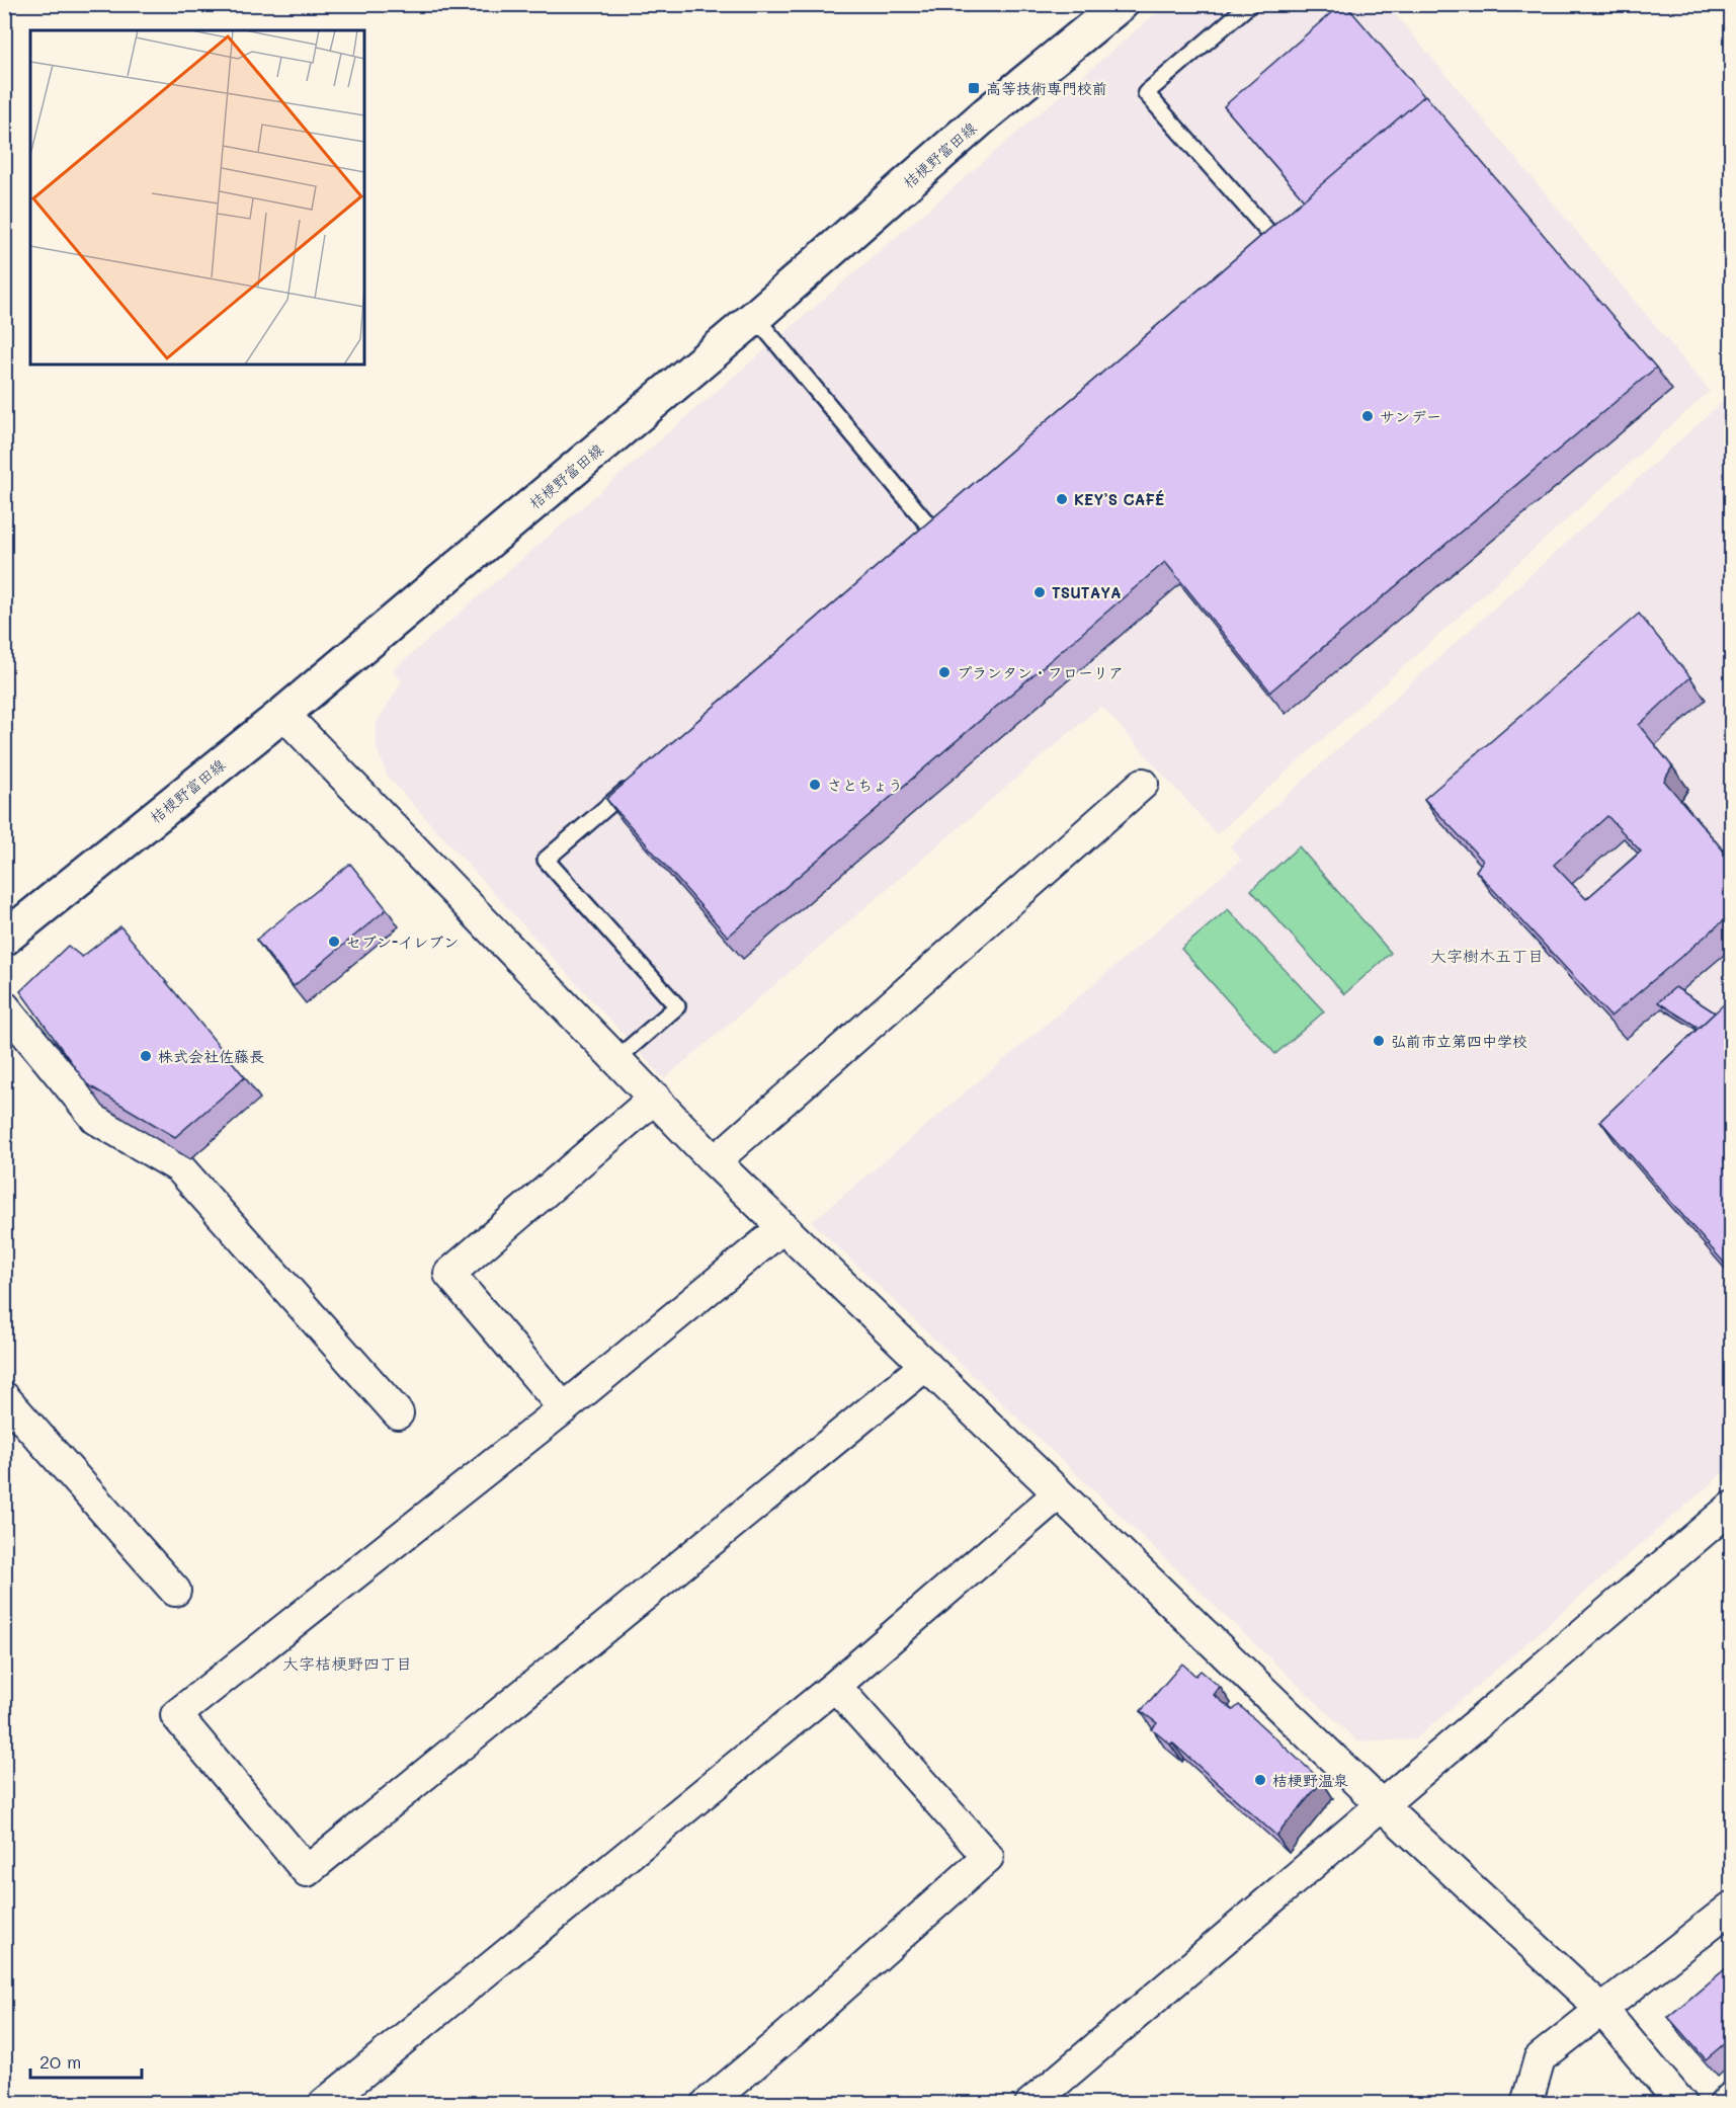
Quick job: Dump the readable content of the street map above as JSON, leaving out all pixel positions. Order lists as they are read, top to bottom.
{
  "streets": {
    "main road": ["桔梗野富田線"]
  },
  "districts": ["大字樹木五丁目", "大字桔梗野四丁目"],
  "places": {
    "transit": ["高等技術専門校前"],
    "other": [
      "サンデー",
      "KEY’S CAFÉ",
      "TSUTAYA",
      "プランタン・フローリア",
      "さとちょう",
      "セブン-イレブン",
      "弘前市立第四中学校",
      "株式会社佐藤長",
      "桔梗野温泉"
    ]
  },
  "scale_bar": "20 m"
}
